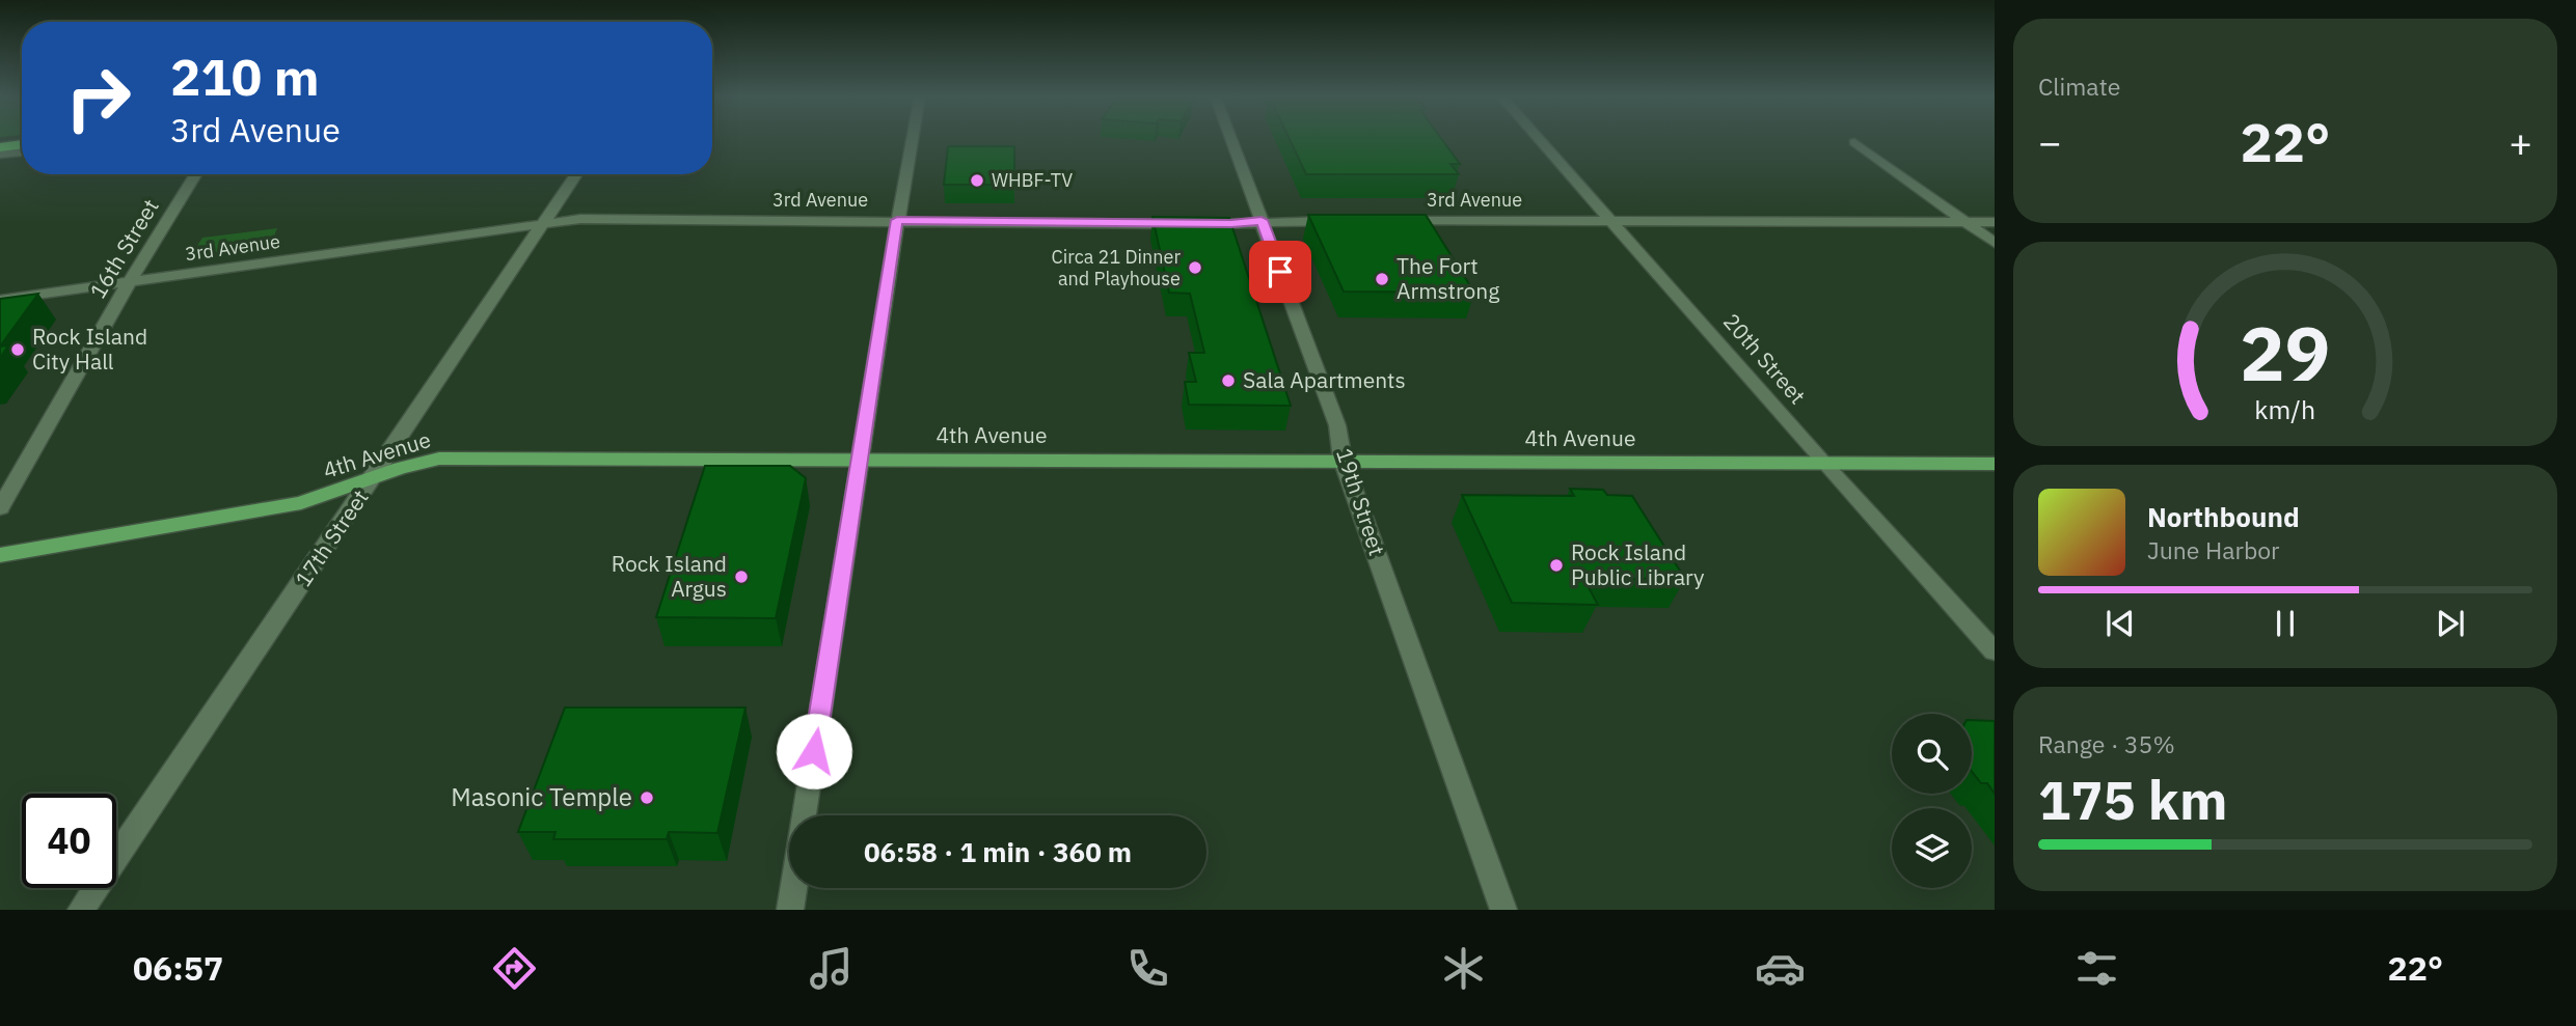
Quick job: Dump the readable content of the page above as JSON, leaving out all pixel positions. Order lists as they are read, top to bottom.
{
  "streets": {
    "main road": ["4th Avenue"],
    "street": [
      "3rd Avenue",
      "16th Street",
      "20th Street",
      "19th Street",
      "17th Street"
    ]
  },
  "crossings": [
    ["3rd Avenue", "16th Street"],
    ["3rd Avenue", "20th Street"],
    ["3rd Avenue", "19th Street"],
    ["3rd Avenue", "17th Street"],
    ["20th Street", "4th Avenue"],
    ["4th Avenue", "19th Street"],
    ["4th Avenue", "17th Street"]
  ],
  "places": [
    "WHBF-TV",
    "Circa 21 Dinner and Playhouse",
    "The Fort Armstrong",
    "Rock Island City Hall",
    "Sala Apartments",
    "Rock Island Public Library",
    "Rock Island Argus",
    "Masonic Temple"
  ],
  "page": {
    "tile": [
      "Climate",
      ["Range · 35%", "175 km"]
    ],
    "turn": ["210 m", "3rd Avenue"],
    "heat": ["−", "22°", "+"],
    "song": ["Northbound", "June Harbor"],
    "limit": "40",
    "trip": "06:58 · 1 min · 360 m",
    "tabs": ["06:57", "22°"],
    "gauge": ["29", "km/h"]
  }
}
